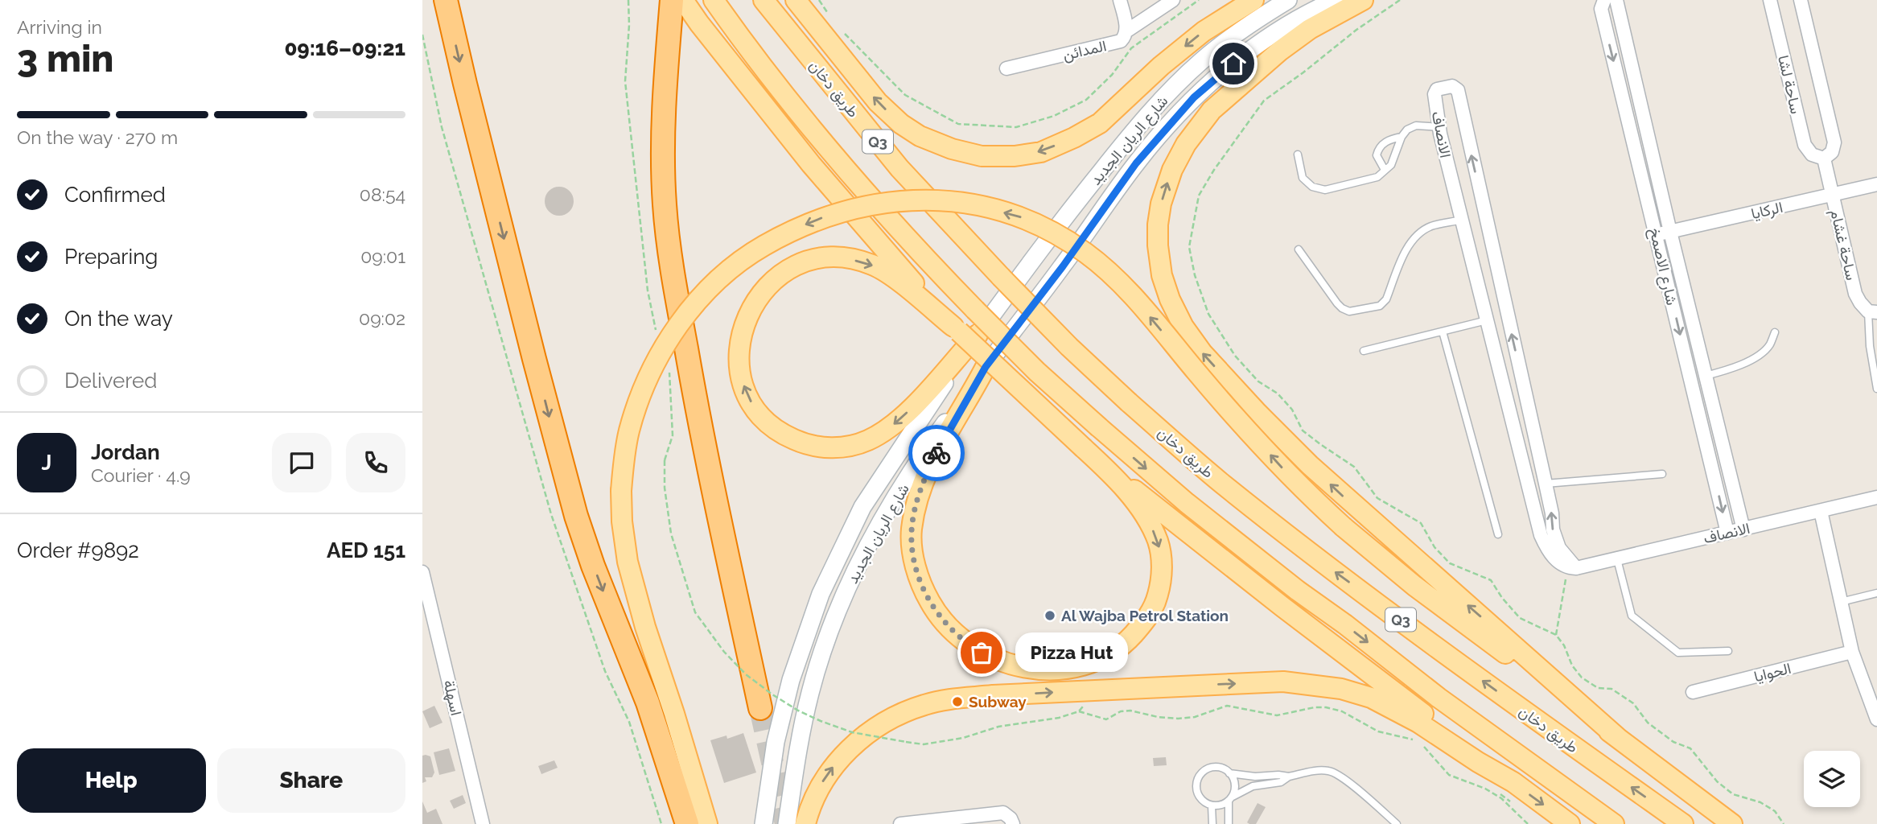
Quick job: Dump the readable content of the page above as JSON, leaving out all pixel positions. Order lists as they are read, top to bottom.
{
  "streets": {
    "main road": ["طريق دخان", "شارع الريان الجديد", "Q3"],
    "street": [
      "المدائن",
      "ساحة لشا",
      "الانصاف",
      "الركايا",
      "ساحة غشام",
      "شارع الاصمخ",
      "الحوايا",
      "اسهلة"
    ]
  },
  "crossings": [
    ["الانصاف", "شارع الاصمخ"],
    ["الركايا", "ساحة غشام"],
    ["الركايا", "شارع الاصمخ"]
  ],
  "places": ["Al Wajba Petrol Station", "Pizza Hut", "Subway"],
  "page": {
    "heading": ["3 min", "Arriving in", "09:16–09:21"],
    "panel": [
      "Jordan",
      "Courier · 4.9",
      "Order #9892",
      "AED 151"
    ],
    "bar": "On the way · 270 m",
    "list": [
      ["Confirmed", "08:54"],
      ["Preparing", "09:01"],
      ["On the way", "09:02"],
      "Delivered"
    ],
    "round": "J",
    "bubble": "Pizza Hut",
    "buttons": ["Help", "Share"]
  }
}
